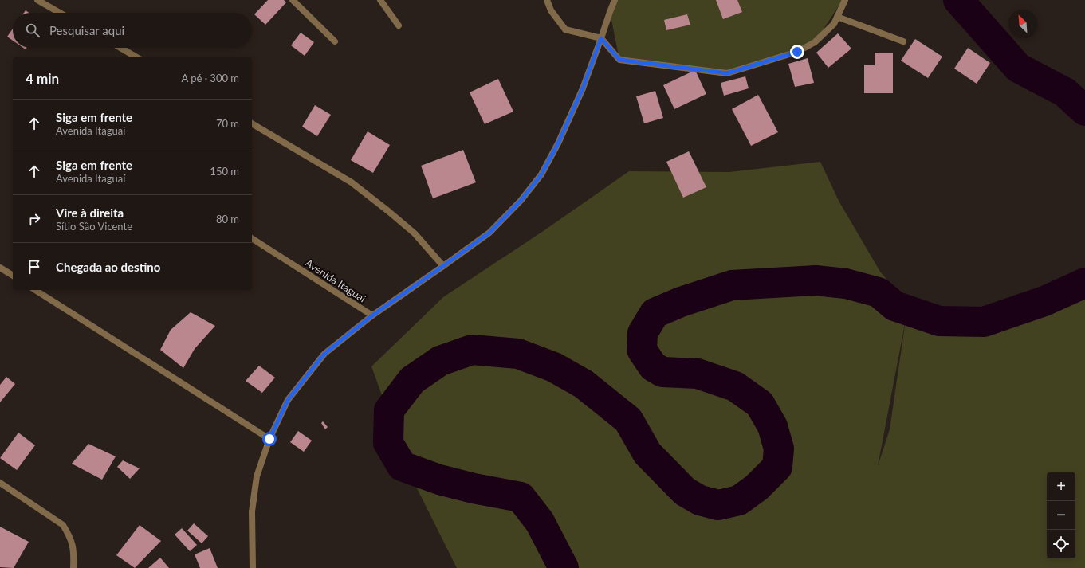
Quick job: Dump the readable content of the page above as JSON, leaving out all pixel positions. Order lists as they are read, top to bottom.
{
  "streets": {
    "street": ["Avenida Itaguai"]
  },
  "north": "top left",
  "page": {
    "search": "Pesquisar aqui",
    "heading": ["4 min", "A pé · 300 m"],
    "list": [
      ["Siga em frente", "Avenida Itaguai", "70 m"],
      ["Siga em frente", "Avenida Itaguaí", "150 m"],
      ["Vire à direita", "Sítio São Vicente", "80 m"],
      "Chegada ao destino"
    ],
    "map_buttons": ["+", "−"]
  }
}
